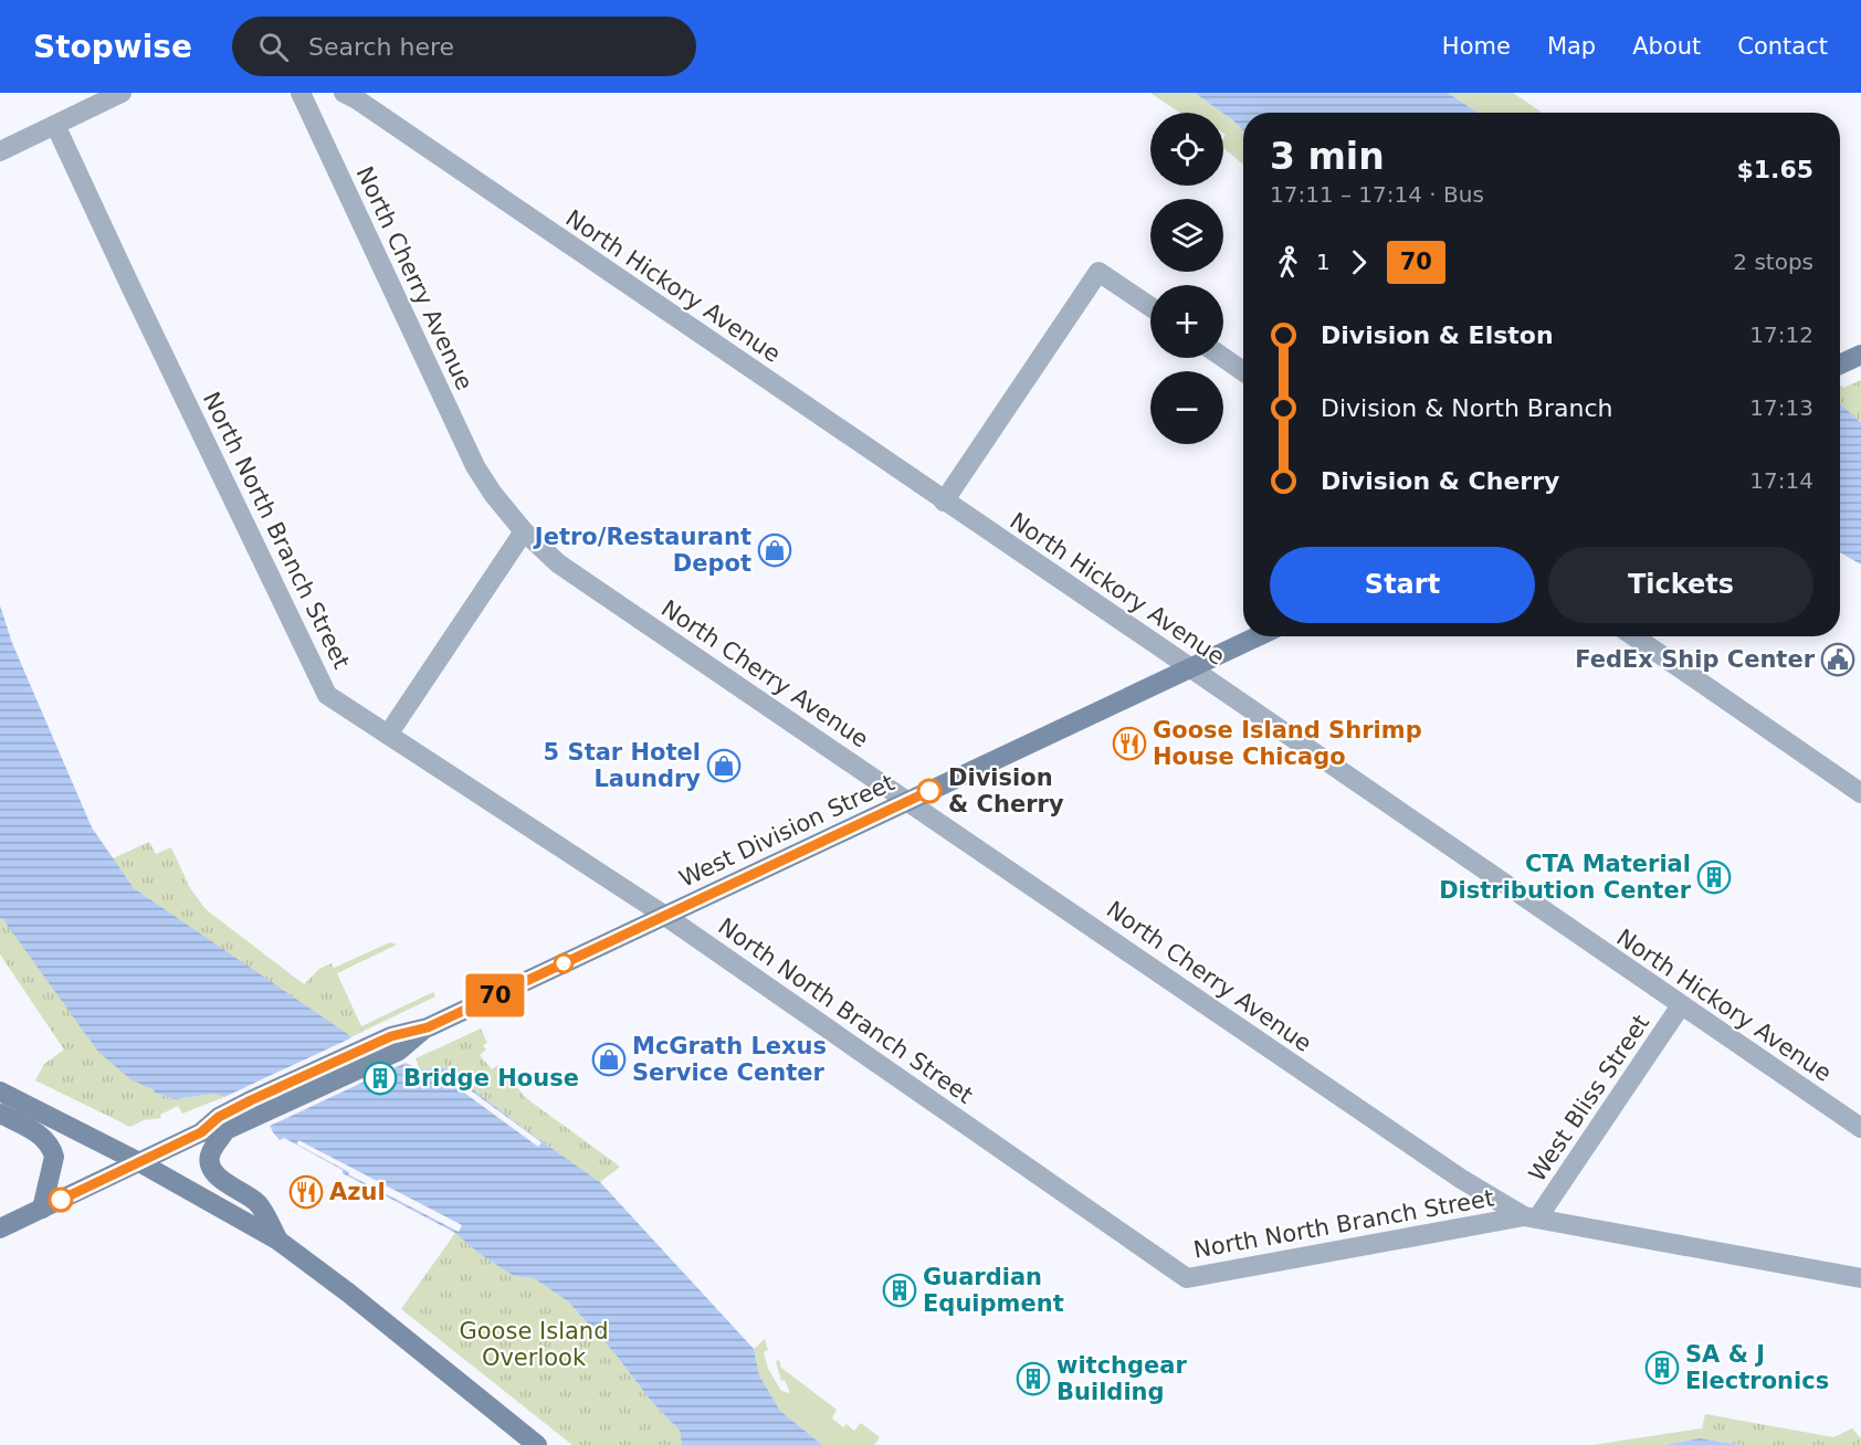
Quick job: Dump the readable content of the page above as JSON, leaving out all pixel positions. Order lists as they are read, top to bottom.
{
  "streets": {
    "main road": ["West Division Street"],
    "street": [
      "North Cherry Avenue",
      "North Hickory Avenue",
      "North North Branch Street",
      "West Bliss Street"
    ]
  },
  "crossings": [
    ["North Cherry Avenue", "North North Branch Street"],
    ["North Cherry Avenue", "West Division Street"],
    ["North Cherry Avenue", "West Bliss Street"],
    ["North Hickory Avenue", "West Division Street"],
    ["North Hickory Avenue", "West Bliss Street"],
    ["North North Branch Street", "West Division Street"],
    ["North North Branch Street", "West Bliss Street"]
  ],
  "parks": ["Goose Island Overlook"],
  "places": {
    "shop": ["Jetro/Restaurant Depot", "5 Star Hotel Laundry", "McGrath Lexus Service Center"],
    "public building": ["FedEx Ship Center"],
    "restaurant": ["Goose Island Shrimp House Chicago", "Azul"],
    "other": ["Division & Cherry"],
    "building": [
      "CTA Material Distribution Center",
      "Bridge House",
      "Guardian Equipment",
      "SA & J Electronics",
      "witchgear Building"
    ]
  },
  "lines": ["bus line 70"],
  "page": {
    "header": "Stopwise",
    "search": "Search here",
    "nav": [
      "Home",
      "Map",
      "About",
      "Contact"
    ],
    "on_map": "70",
    "map_buttons": ["+", "−"],
    "heading": ["3 min", "17:11 – 17:14 · Bus", "$1.65"],
    "legs": ["1", "70", "2 stops"],
    "list": [
      {
        "name": "Division & Elston",
        "value": "17:12"
      },
      {
        "name": "Division & North Branch",
        "value": "17:13"
      },
      {
        "name": "Division & Cherry",
        "value": "17:14"
      }
    ],
    "buttons": ["Start", "Tickets"]
  }
}
